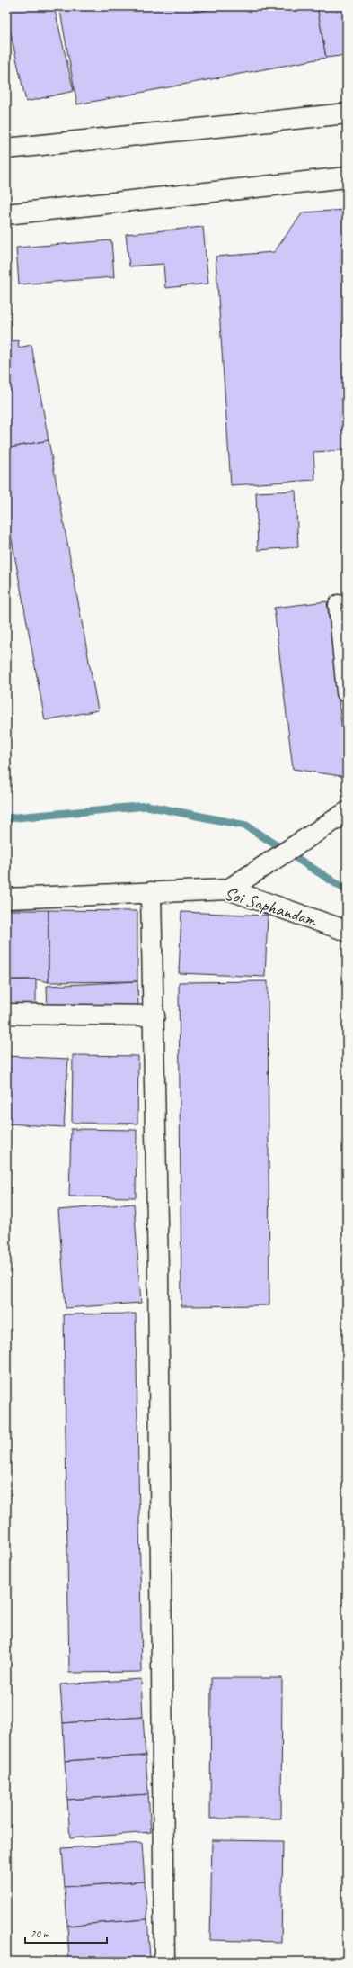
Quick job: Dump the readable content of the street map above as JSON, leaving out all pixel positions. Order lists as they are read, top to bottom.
{
  "streets": {
    "street": ["Soi Saphandam"]
  },
  "scale_bar": "20 m"
}
